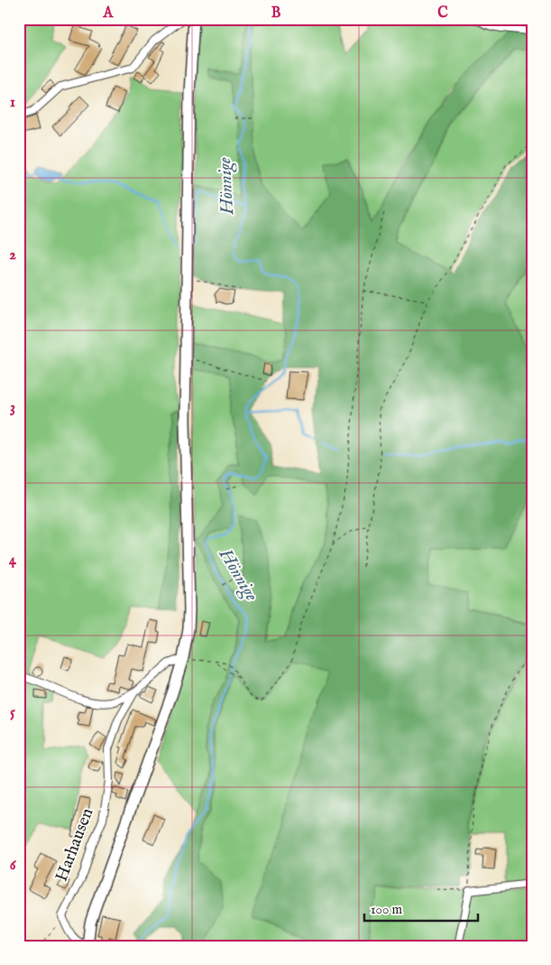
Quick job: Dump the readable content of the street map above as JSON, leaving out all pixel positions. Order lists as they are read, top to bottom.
{
  "streets": {
    "street": ["Harhausen"]
  },
  "water": ["Hönnige"],
  "scale_bar": "100 m",
  "grid": {
    "columns": ["A", "B", "C"],
    "rows": [
      "1",
      "2",
      "3",
      "4",
      "5",
      "6"
    ]
  }
}
